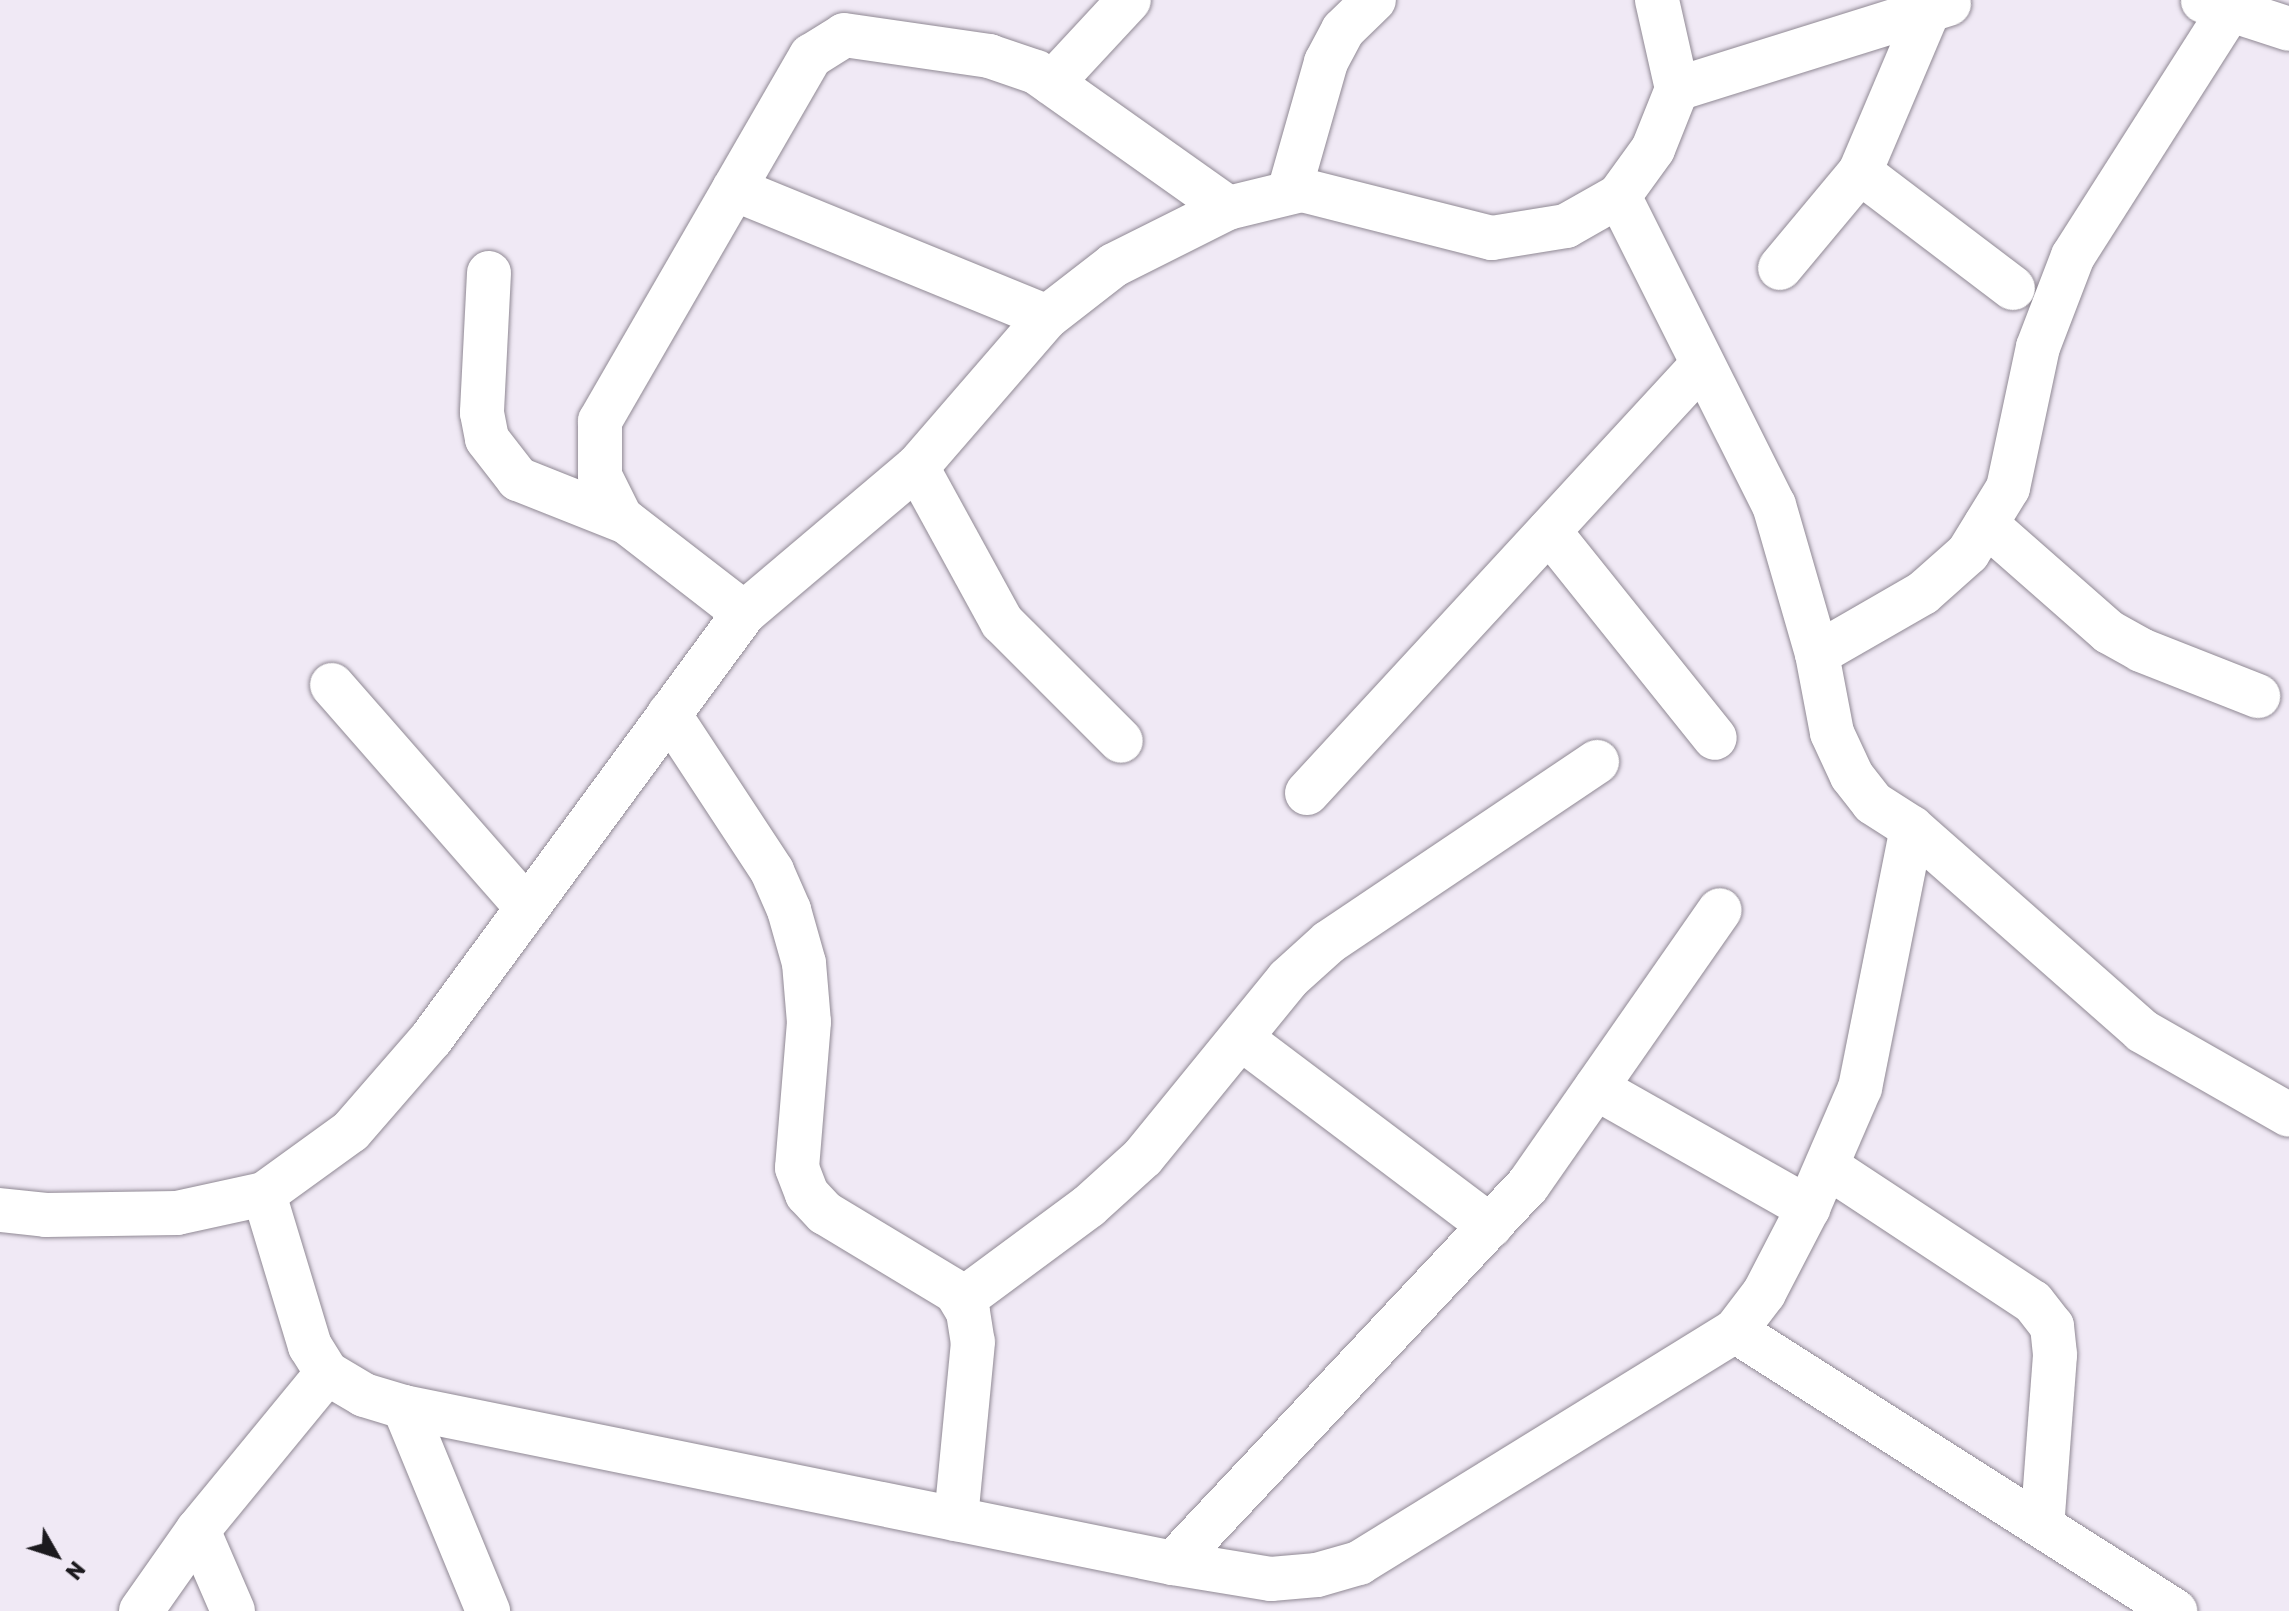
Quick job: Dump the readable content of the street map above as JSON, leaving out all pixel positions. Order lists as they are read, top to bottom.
{
  "north": "bottom right"
}
